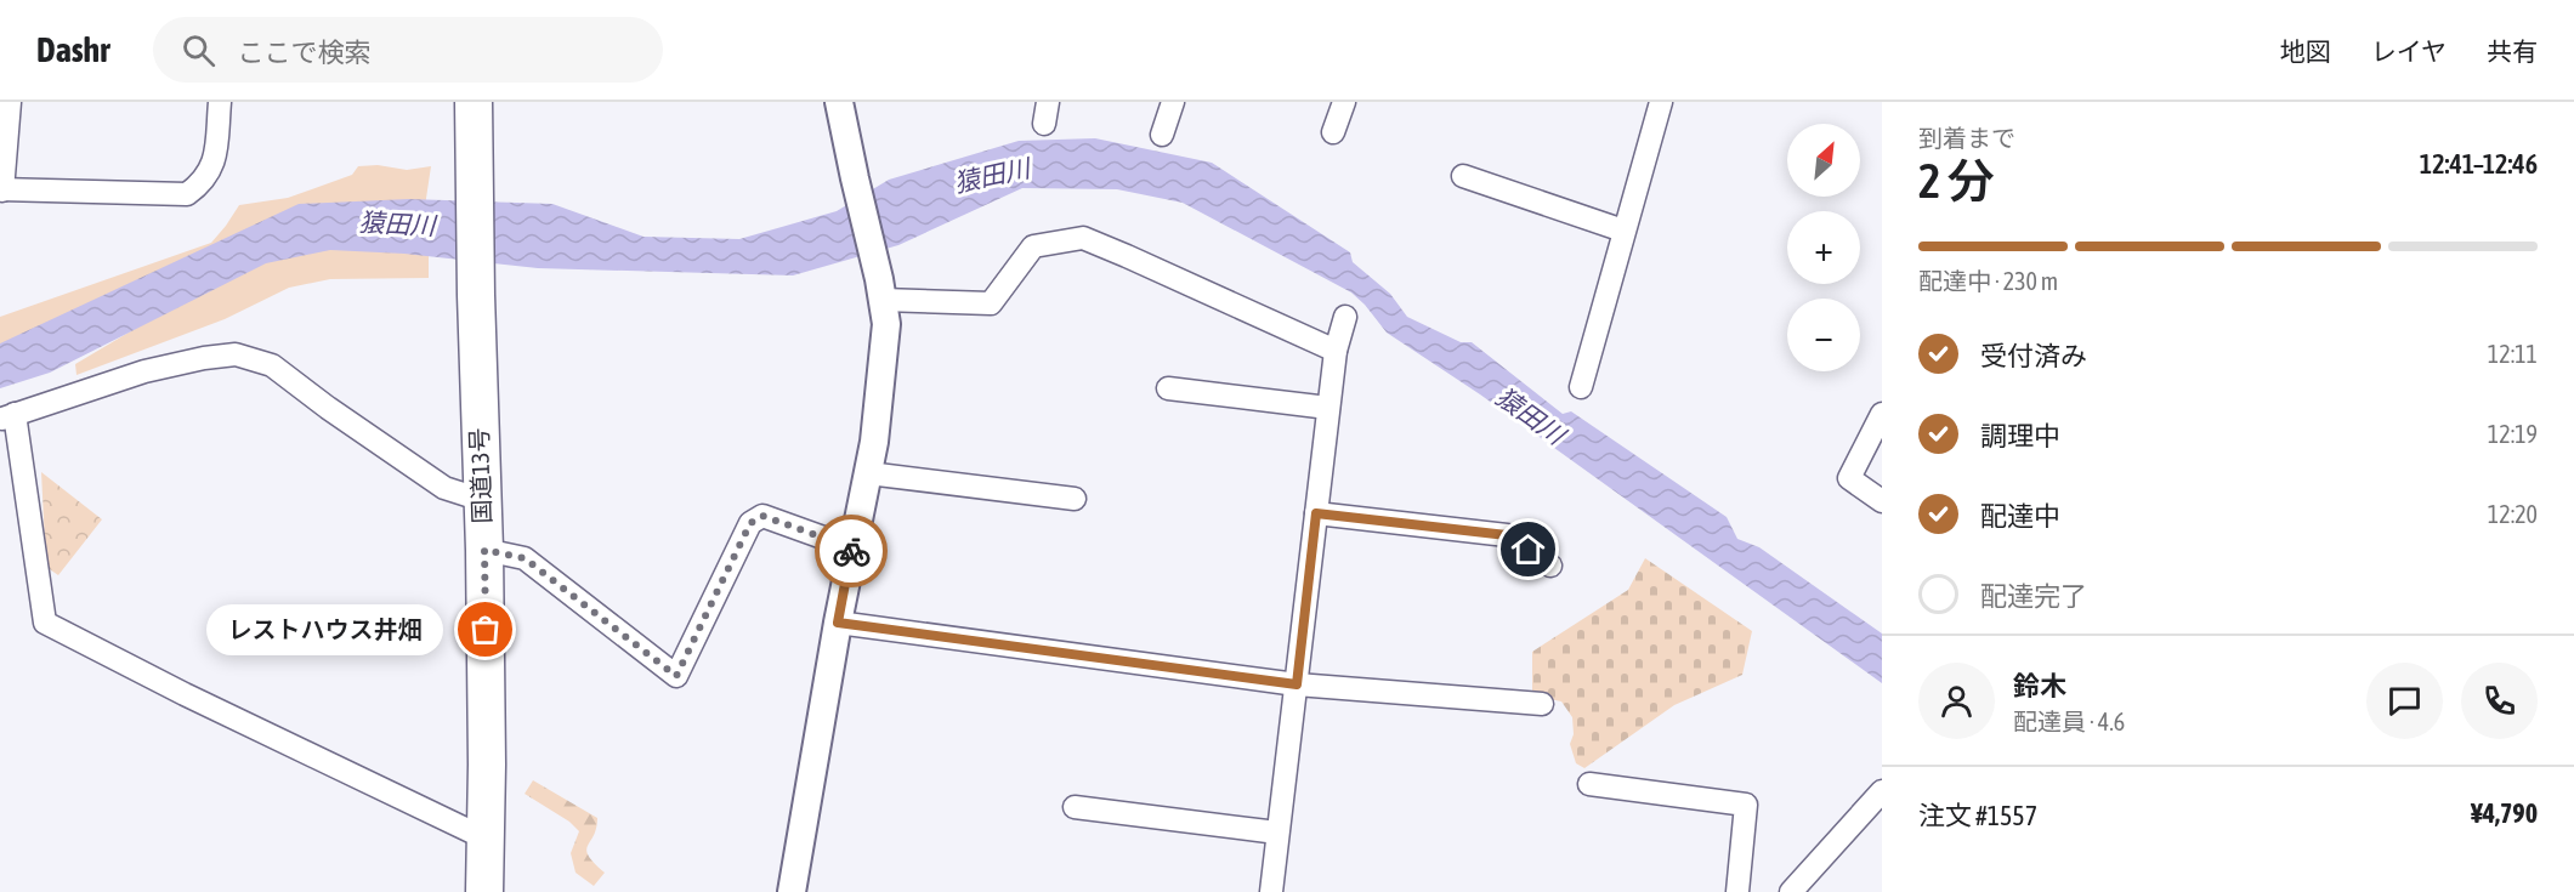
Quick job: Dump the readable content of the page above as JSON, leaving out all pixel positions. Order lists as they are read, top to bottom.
{
  "streets": {
    "highway": ["国道13号"]
  },
  "water": ["猿田川"],
  "places": ["レストハウス井畑"],
  "north": "top right",
  "page": {
    "header": "Dashr",
    "search": "ここで検索",
    "nav": ["地図", "レイヤ", "共有"],
    "heading": ["2 分", "到着まで", "12:41–12:46"],
    "panel": [
      "鈴木",
      "配達員 · 4.6",
      "注文 #1557",
      "¥4,790"
    ],
    "map_buttons": ["+", "−"],
    "bar": "配達中 · 230 m",
    "list": [
      ["受付済み", "12:11"],
      ["調理中", "12:19"],
      ["配達中", "12:20"],
      "配達完了"
    ],
    "bubble": "レストハウス井畑"
  }
}
